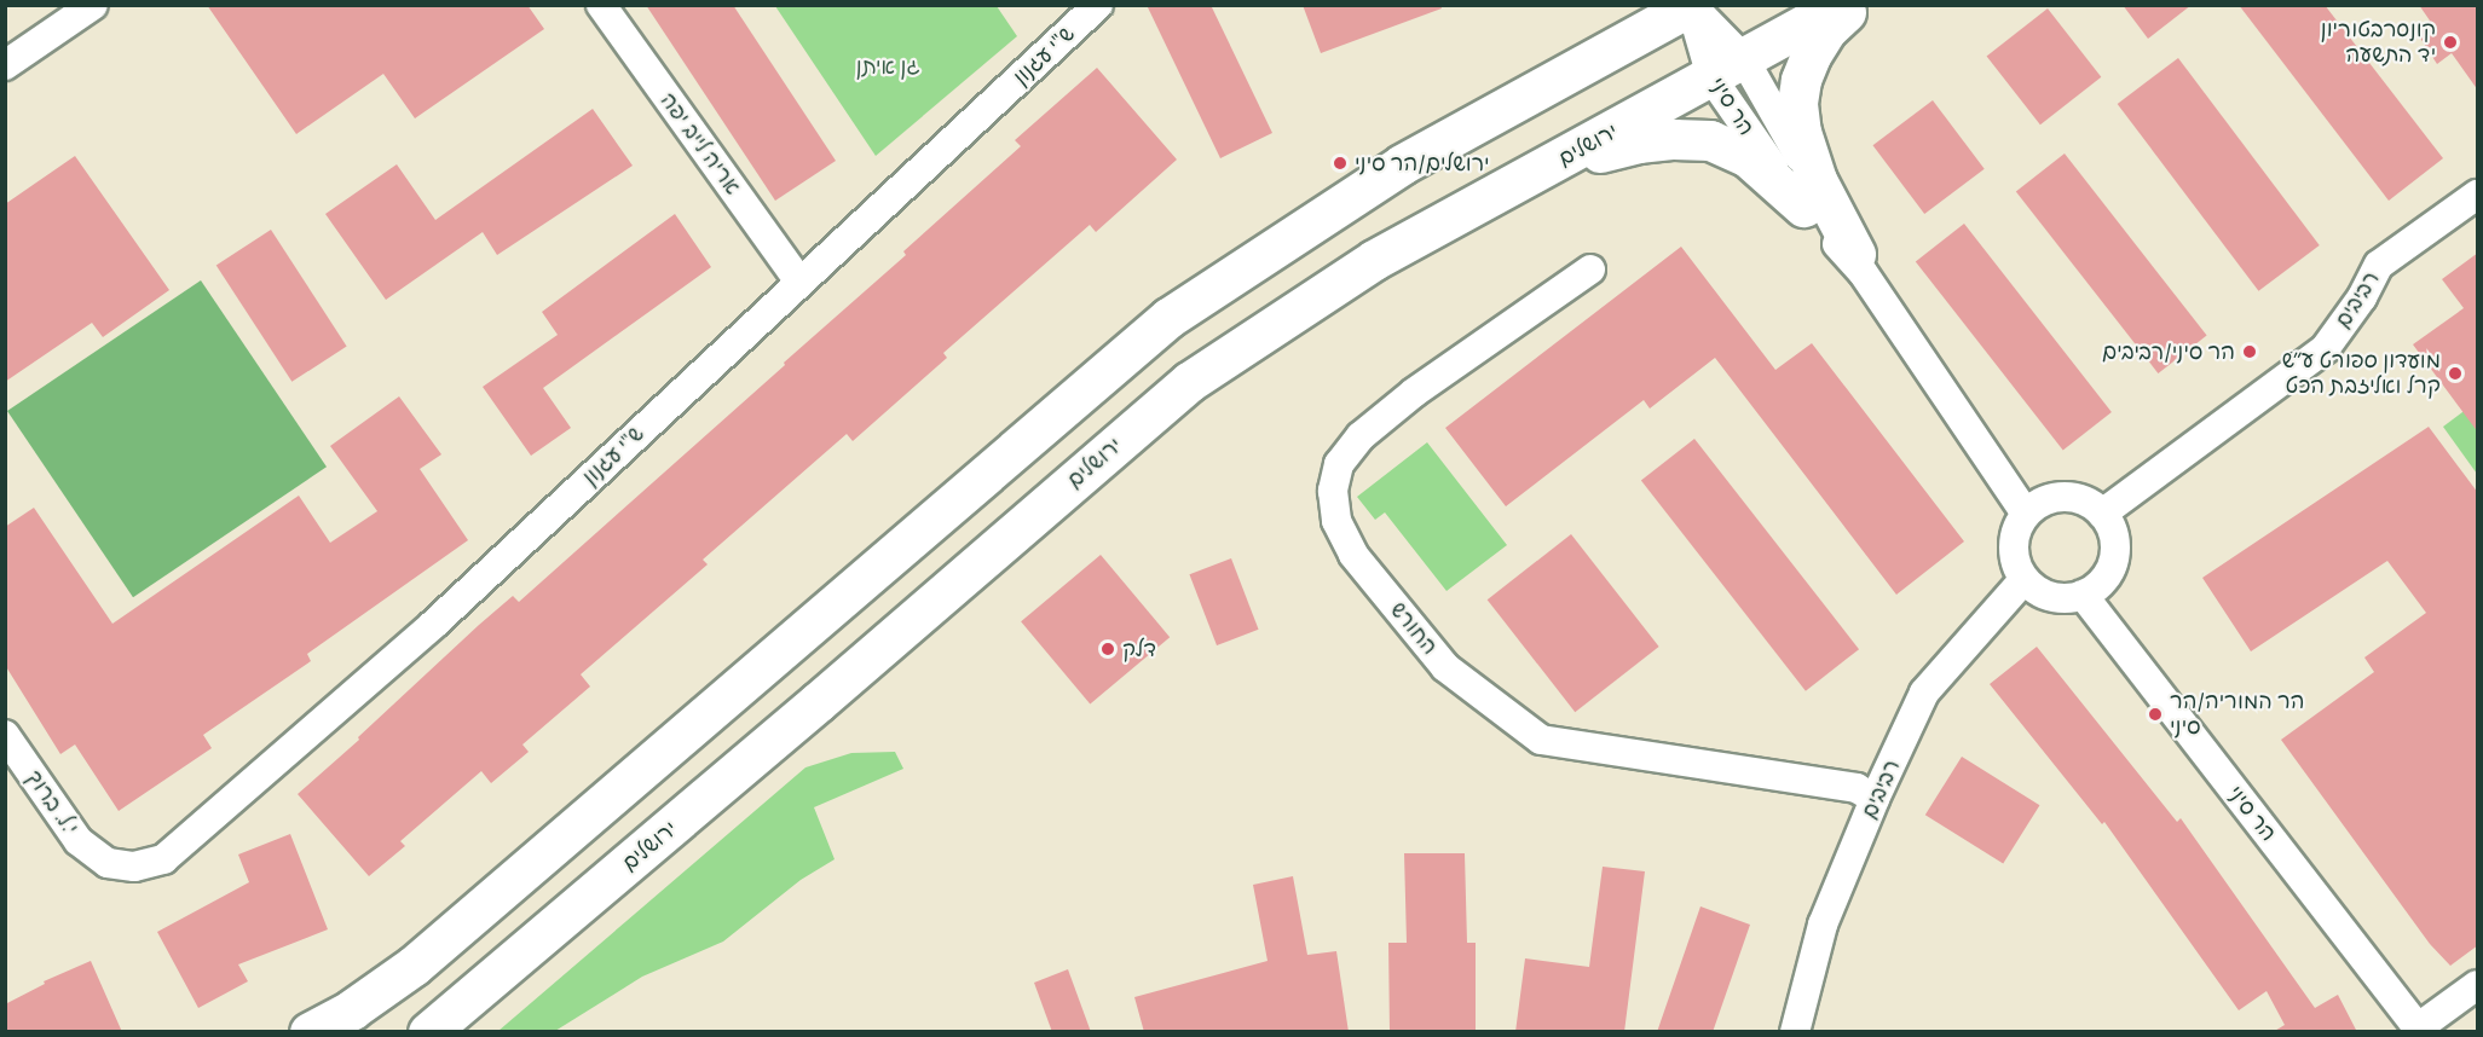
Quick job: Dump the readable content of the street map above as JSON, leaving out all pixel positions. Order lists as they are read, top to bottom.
{
  "streets": {
    "main road": ["ירושלים"],
    "street": [
      "ש\"י עגנון",
      "הר סיני",
      "אריה לייב יפה",
      "רביבים",
      "החורש",
      "י.ל. ברוך"
    ]
  },
  "crossings": [
    ["ש\"י עגנון", "אריה לייב יפה"],
    ["ש\"י עגנון", "י.ל. ברוך"],
    ["הר סיני", "ירושלים"],
    ["הר סיני", "רביבים"],
    ["רביבים", "החורש"]
  ],
  "parks": ["גן איתן"],
  "places": [
    "קונסרבטוריון יד התשעה",
    "ירושלים/הר סיני",
    "הר סיני/רביבים",
    "מועדון ספורט ע״שׁ קרל ואליזבת הכט",
    "דלק",
    "הר המוריה/הר סיני"
  ]
}
